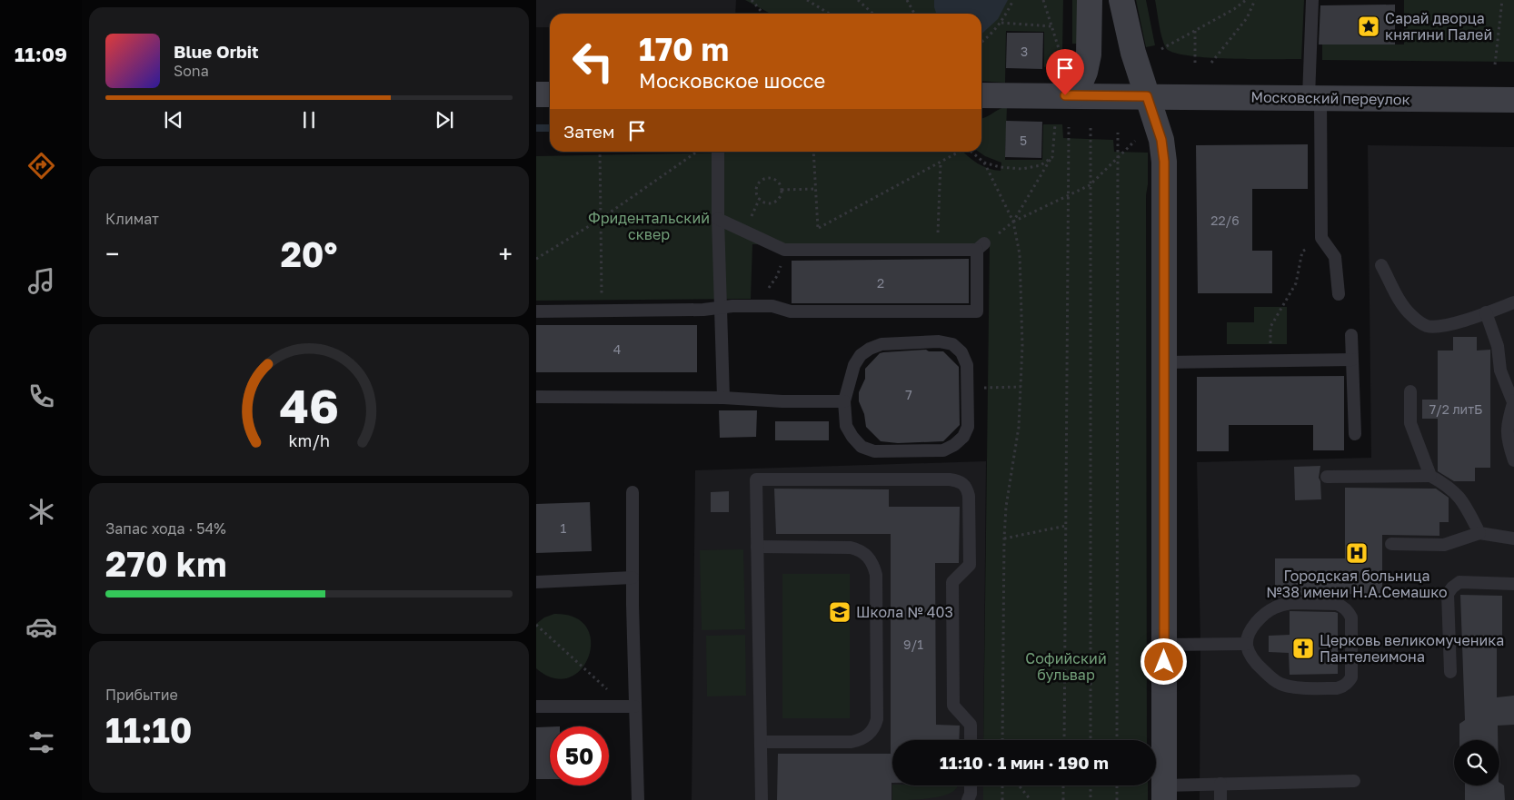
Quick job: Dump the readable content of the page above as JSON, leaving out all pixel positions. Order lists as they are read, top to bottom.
{
  "streets": {
    "main road": ["Московский переулок"]
  },
  "parks": ["Фридентальский сквер", "Софийский бульвар"],
  "places": {
    "place": ["Сарай дворца княгини Палей"],
    "hospital": ["Городская больница №38 имени Н.А.Семашко"],
    "school or university": ["Школа № 403"],
    "church": ["Церковь великомученика Пантелеимона"]
  },
  "house_numbers": [
    "3",
    "5",
    "22/6",
    "2",
    "4",
    "7",
    "7/2 литБ",
    "1",
    "9/1"
  ],
  "page": {
    "tabs": "11:09",
    "turn": ["170 m", "Московское шоссе"],
    "song": ["Blue Orbit", "Sona"],
    "then": "Затем",
    "tile": [
      "Климат",
      ["Запас хода · 54%", "270 km"],
      ["Прибытие", "11:10"]
    ],
    "heat": ["−", "20°", "+"],
    "limit": "50",
    "trip": "11:10 · 1 мин · 190 m",
    "gauge": ["46", "km/h"]
  }
}
